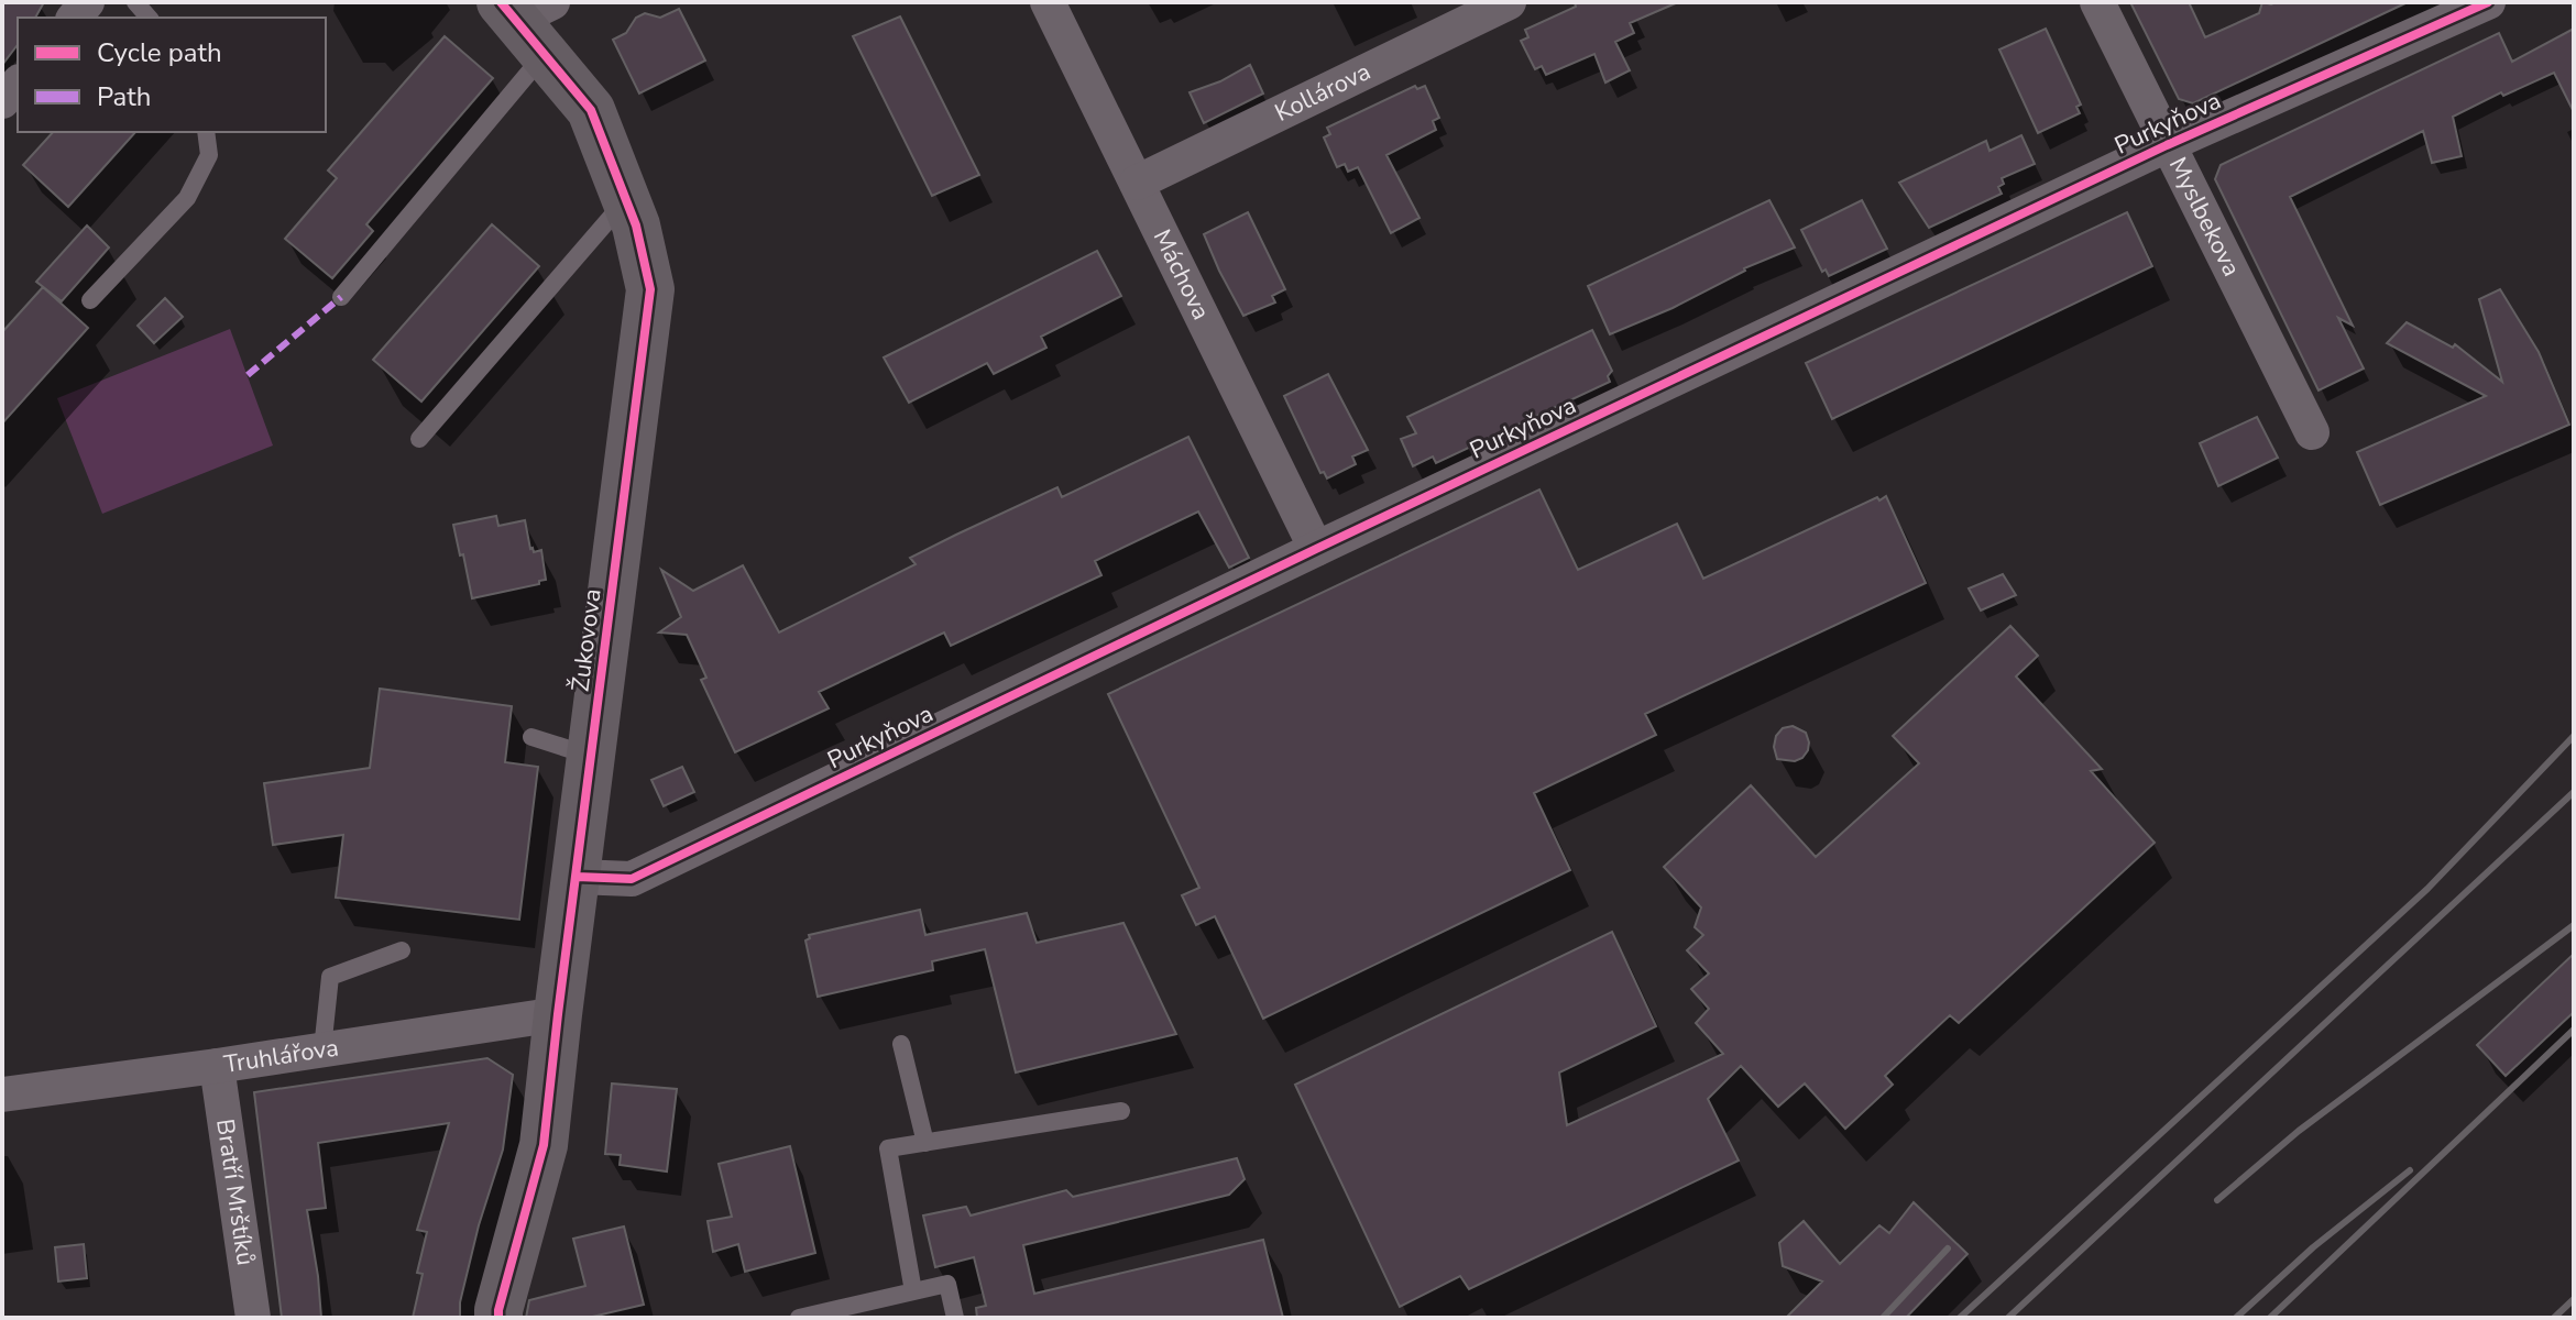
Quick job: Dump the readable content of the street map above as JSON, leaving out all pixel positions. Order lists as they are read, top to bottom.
{
  "streets": {
    "street": [
      "Kollárova",
      "Purkyňova",
      "Myslbekova",
      "Máchova",
      "Žukovova",
      "Truhlářova",
      "Bratří Mrštíků"
    ]
  },
  "crossings": [
    ["Kollárova", "Máchova"],
    ["Purkyňova", "Myslbekova"],
    ["Purkyňova", "Máchova"],
    ["Purkyňova", "Žukovova"],
    ["Žukovova", "Truhlářova"],
    ["Truhlářova", "Bratří Mrštíků"]
  ],
  "legend": ["Cycle path", "Path"]
}
